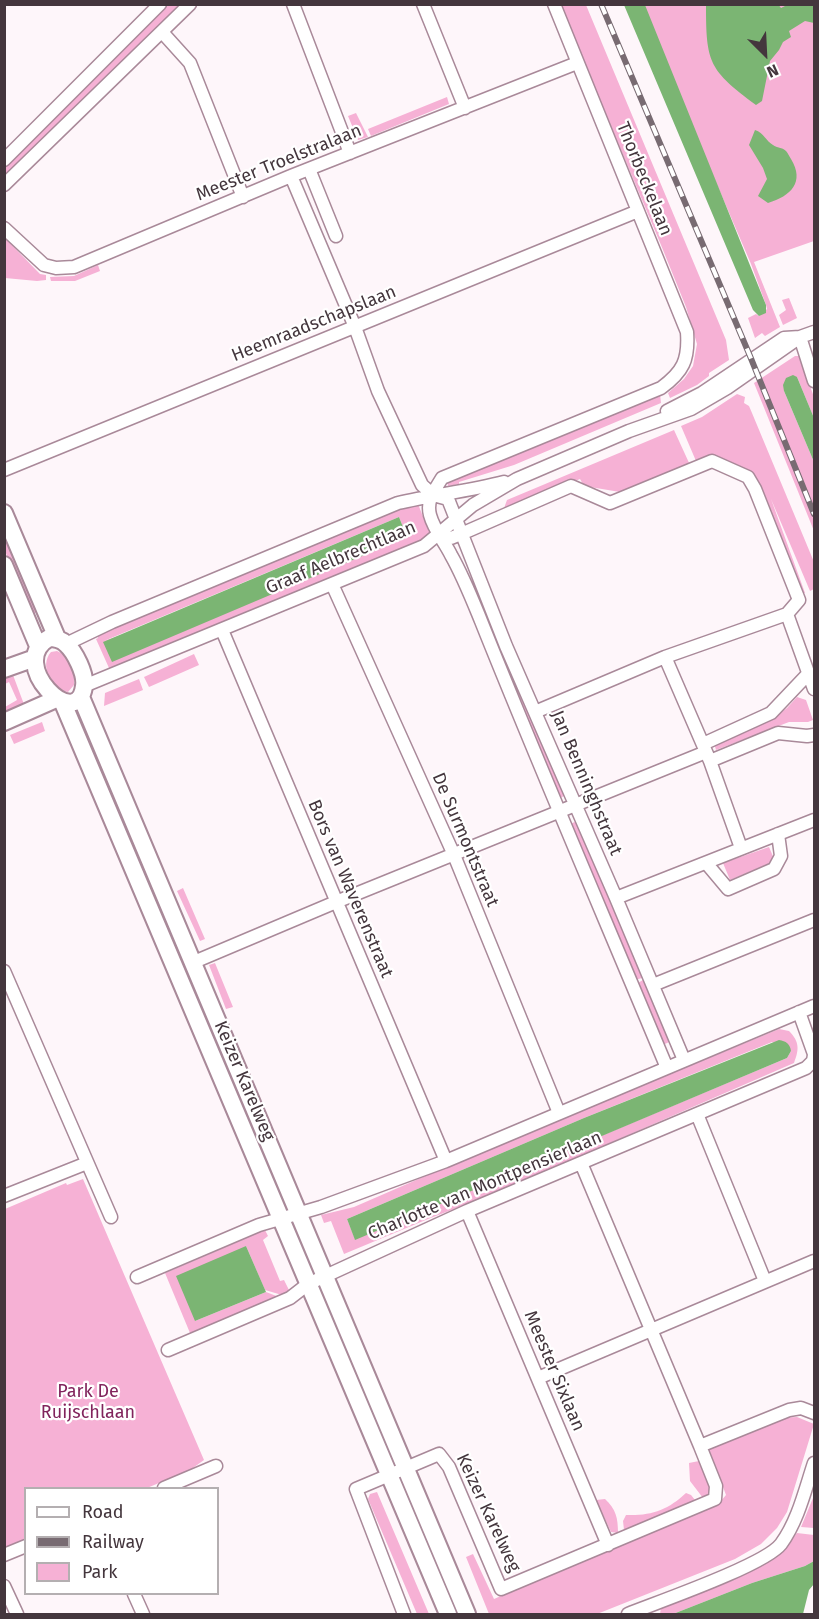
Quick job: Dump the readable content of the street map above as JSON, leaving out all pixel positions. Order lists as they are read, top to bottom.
{
  "streets": {
    "main road": ["Keizer Karelweg"],
    "street": [
      "Meester Troelstralaan",
      "Thorbeckelaan",
      "Heemraadschapslaan",
      "Graaf Aelbrechtlaan",
      "Jan Benninghstraat",
      "De Surmontstraat",
      "Bors van Waverenstraat",
      "Charlotte van Montpensierlaan",
      "Meester Sixlaan"
    ]
  },
  "crossings": [
    ["Meester Troelstralaan", "Thorbeckelaan"],
    ["Thorbeckelaan", "Heemraadschapslaan"],
    ["Thorbeckelaan", "Graaf Aelbrechtlaan"],
    ["Thorbeckelaan", "Jan Benninghstraat"],
    ["Graaf Aelbrechtlaan", "Jan Benninghstraat"],
    ["Graaf Aelbrechtlaan", "De Surmontstraat"],
    ["Graaf Aelbrechtlaan", "Bors van Waverenstraat"],
    ["Graaf Aelbrechtlaan", "Keizer Karelweg"],
    ["Keizer Karelweg", "Charlotte van Montpensierlaan"],
    ["Keizer Karelweg", "Meester Sixlaan"],
    ["Charlotte van Montpensierlaan", "Meester Sixlaan"]
  ],
  "parks": ["Park De Ruijschlaan"],
  "legend": ["Road", "Railway", "Park"],
  "north": "bottom right"
}
